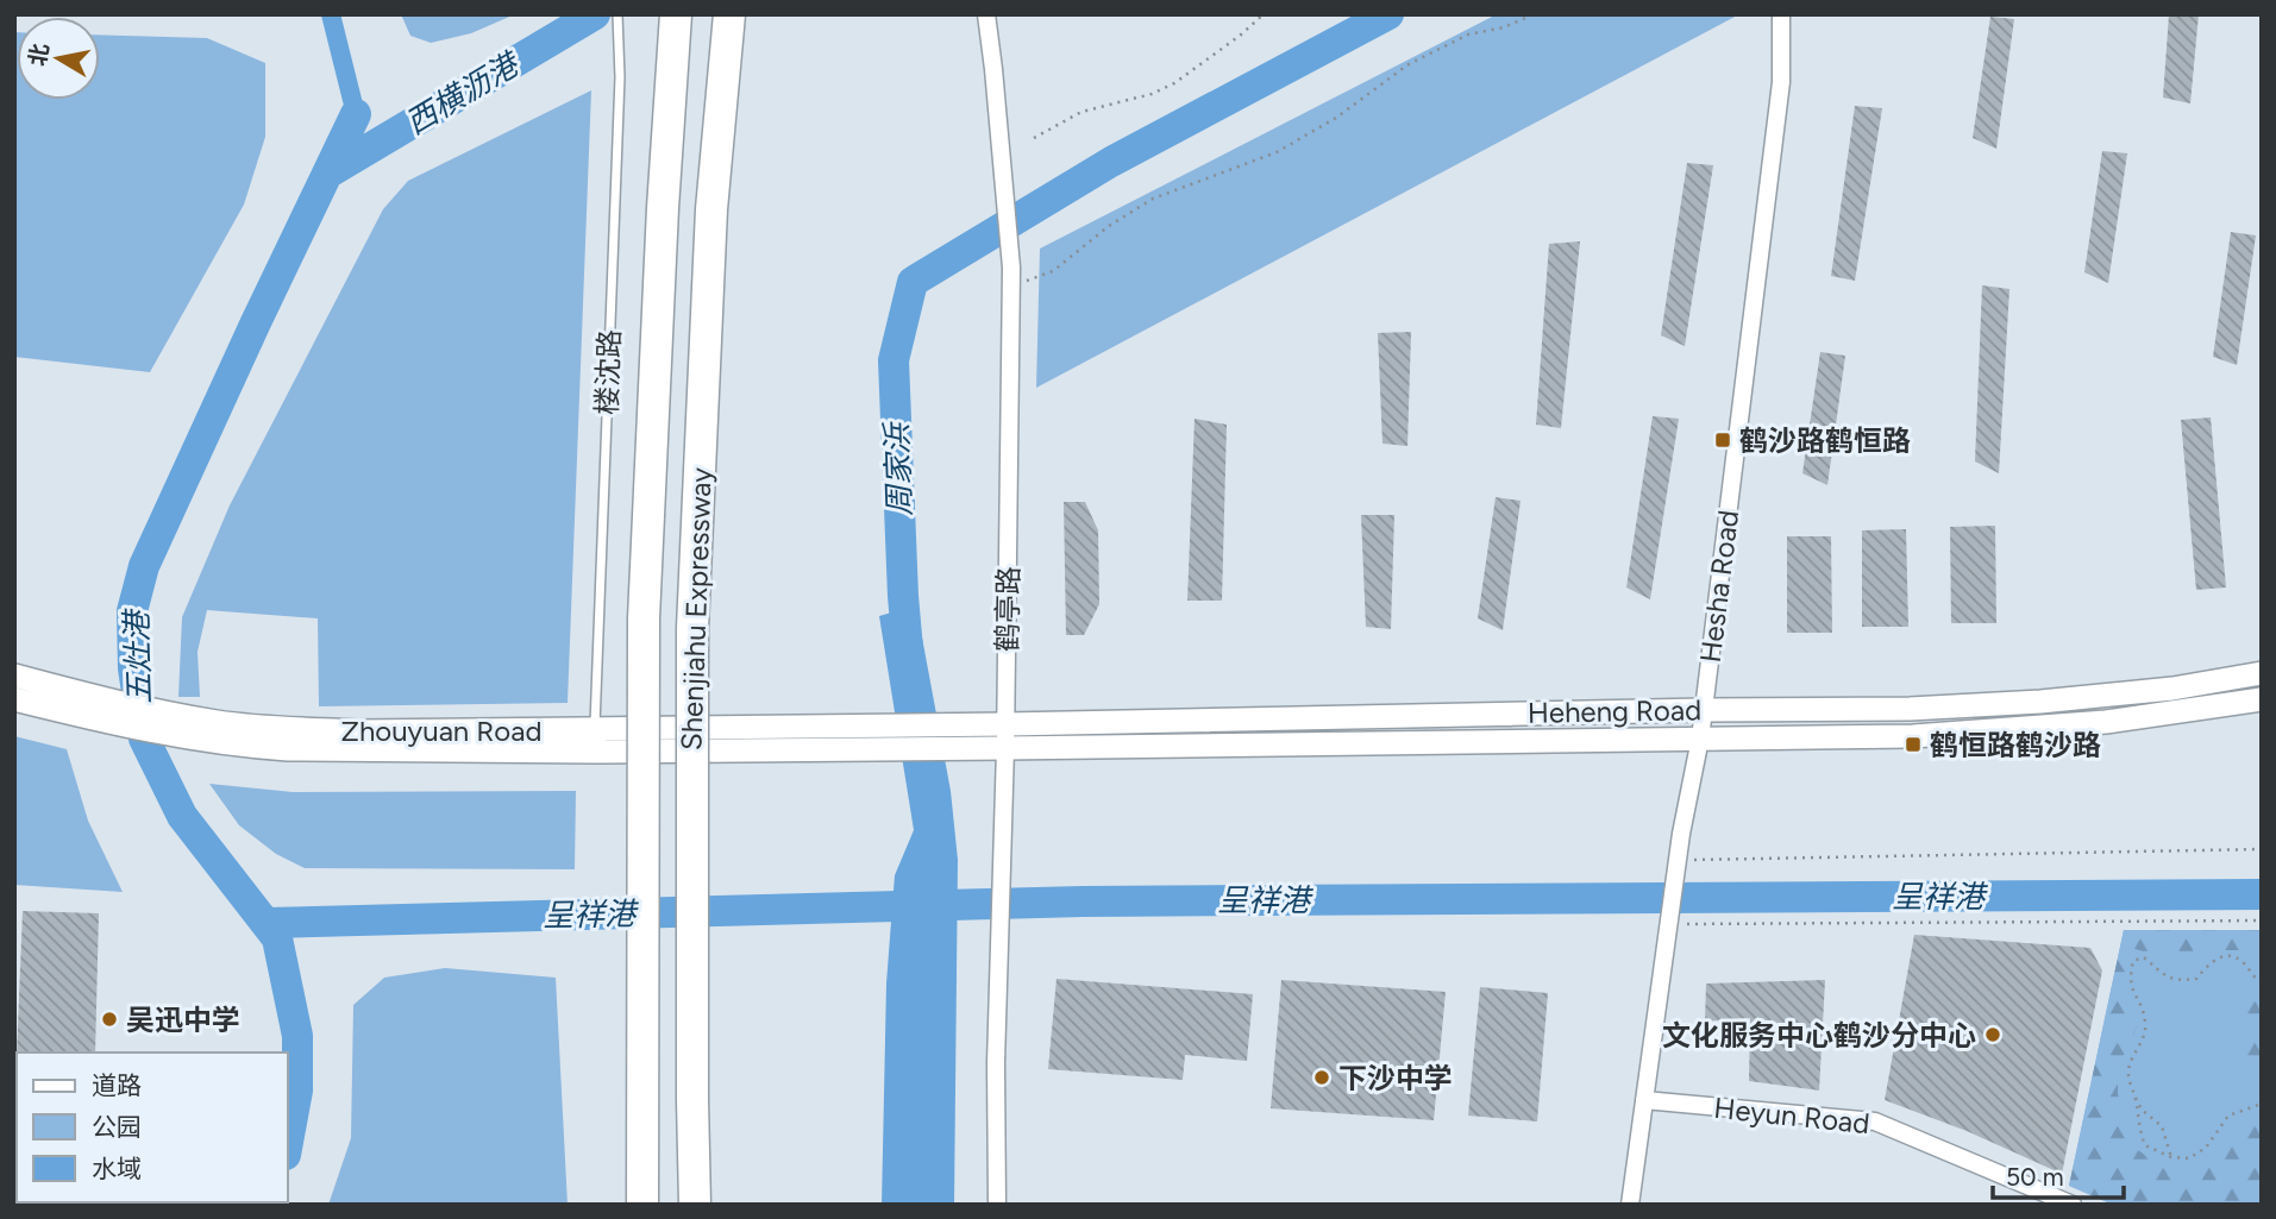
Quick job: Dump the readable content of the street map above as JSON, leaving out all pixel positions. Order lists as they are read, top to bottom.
{
  "streets": {
    "highway": ["Shenjiahu Expressway"],
    "street": [
      "Hesha Road",
      "鹤亭路",
      "Heheng Road",
      "Zhouyuan Road",
      "Heyun Road"
    ],
    "lane": ["楼沈路"]
  },
  "crossings": [
    ["楼沈路", "Zhouyuan Road"],
    ["Hesha Road", "Heheng Road"],
    ["Hesha Road", "Heyun Road"],
    ["鹤亭路", "Heheng Road"]
  ],
  "water": [
    "西横沥港",
    "周家浜",
    "五灶港",
    "呈祥港"
  ],
  "places": {
    "transit": ["鹤沙路鹤恒路", "鹤恒路鹤沙路"],
    "other": ["吴迅中学", "文化服务中心鹤沙分中心", "下沙中学"]
  },
  "legend": ["道路", "公园", "水域"],
  "scale_bar": "50 m",
  "north": "left"
}
